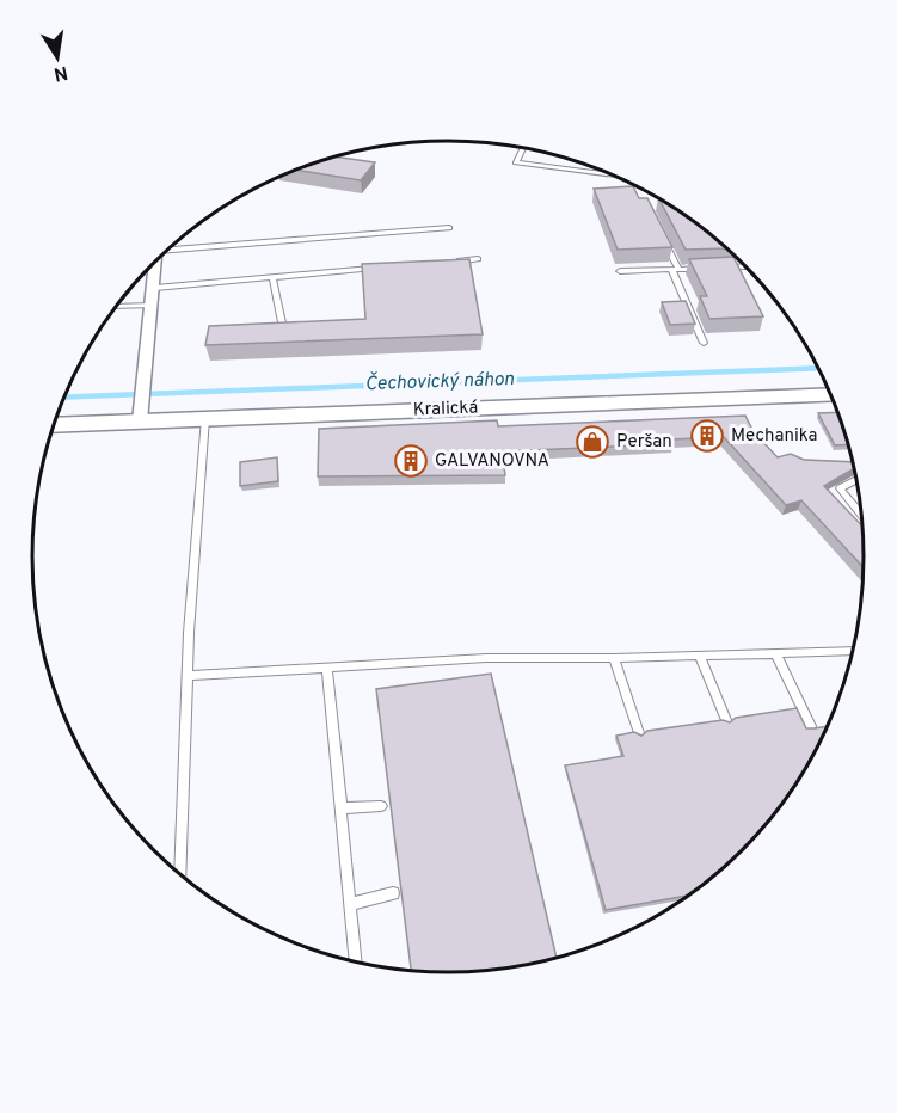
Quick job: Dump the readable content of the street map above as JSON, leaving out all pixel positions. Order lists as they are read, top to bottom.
{
  "streets": {
    "main road": ["Kralická"]
  },
  "water": ["Čechovický náhon"],
  "places": {
    "building": ["Mechanika", "GALVANOVNA"],
    "shop": ["Peršan"]
  },
  "north": "bottom"
}
